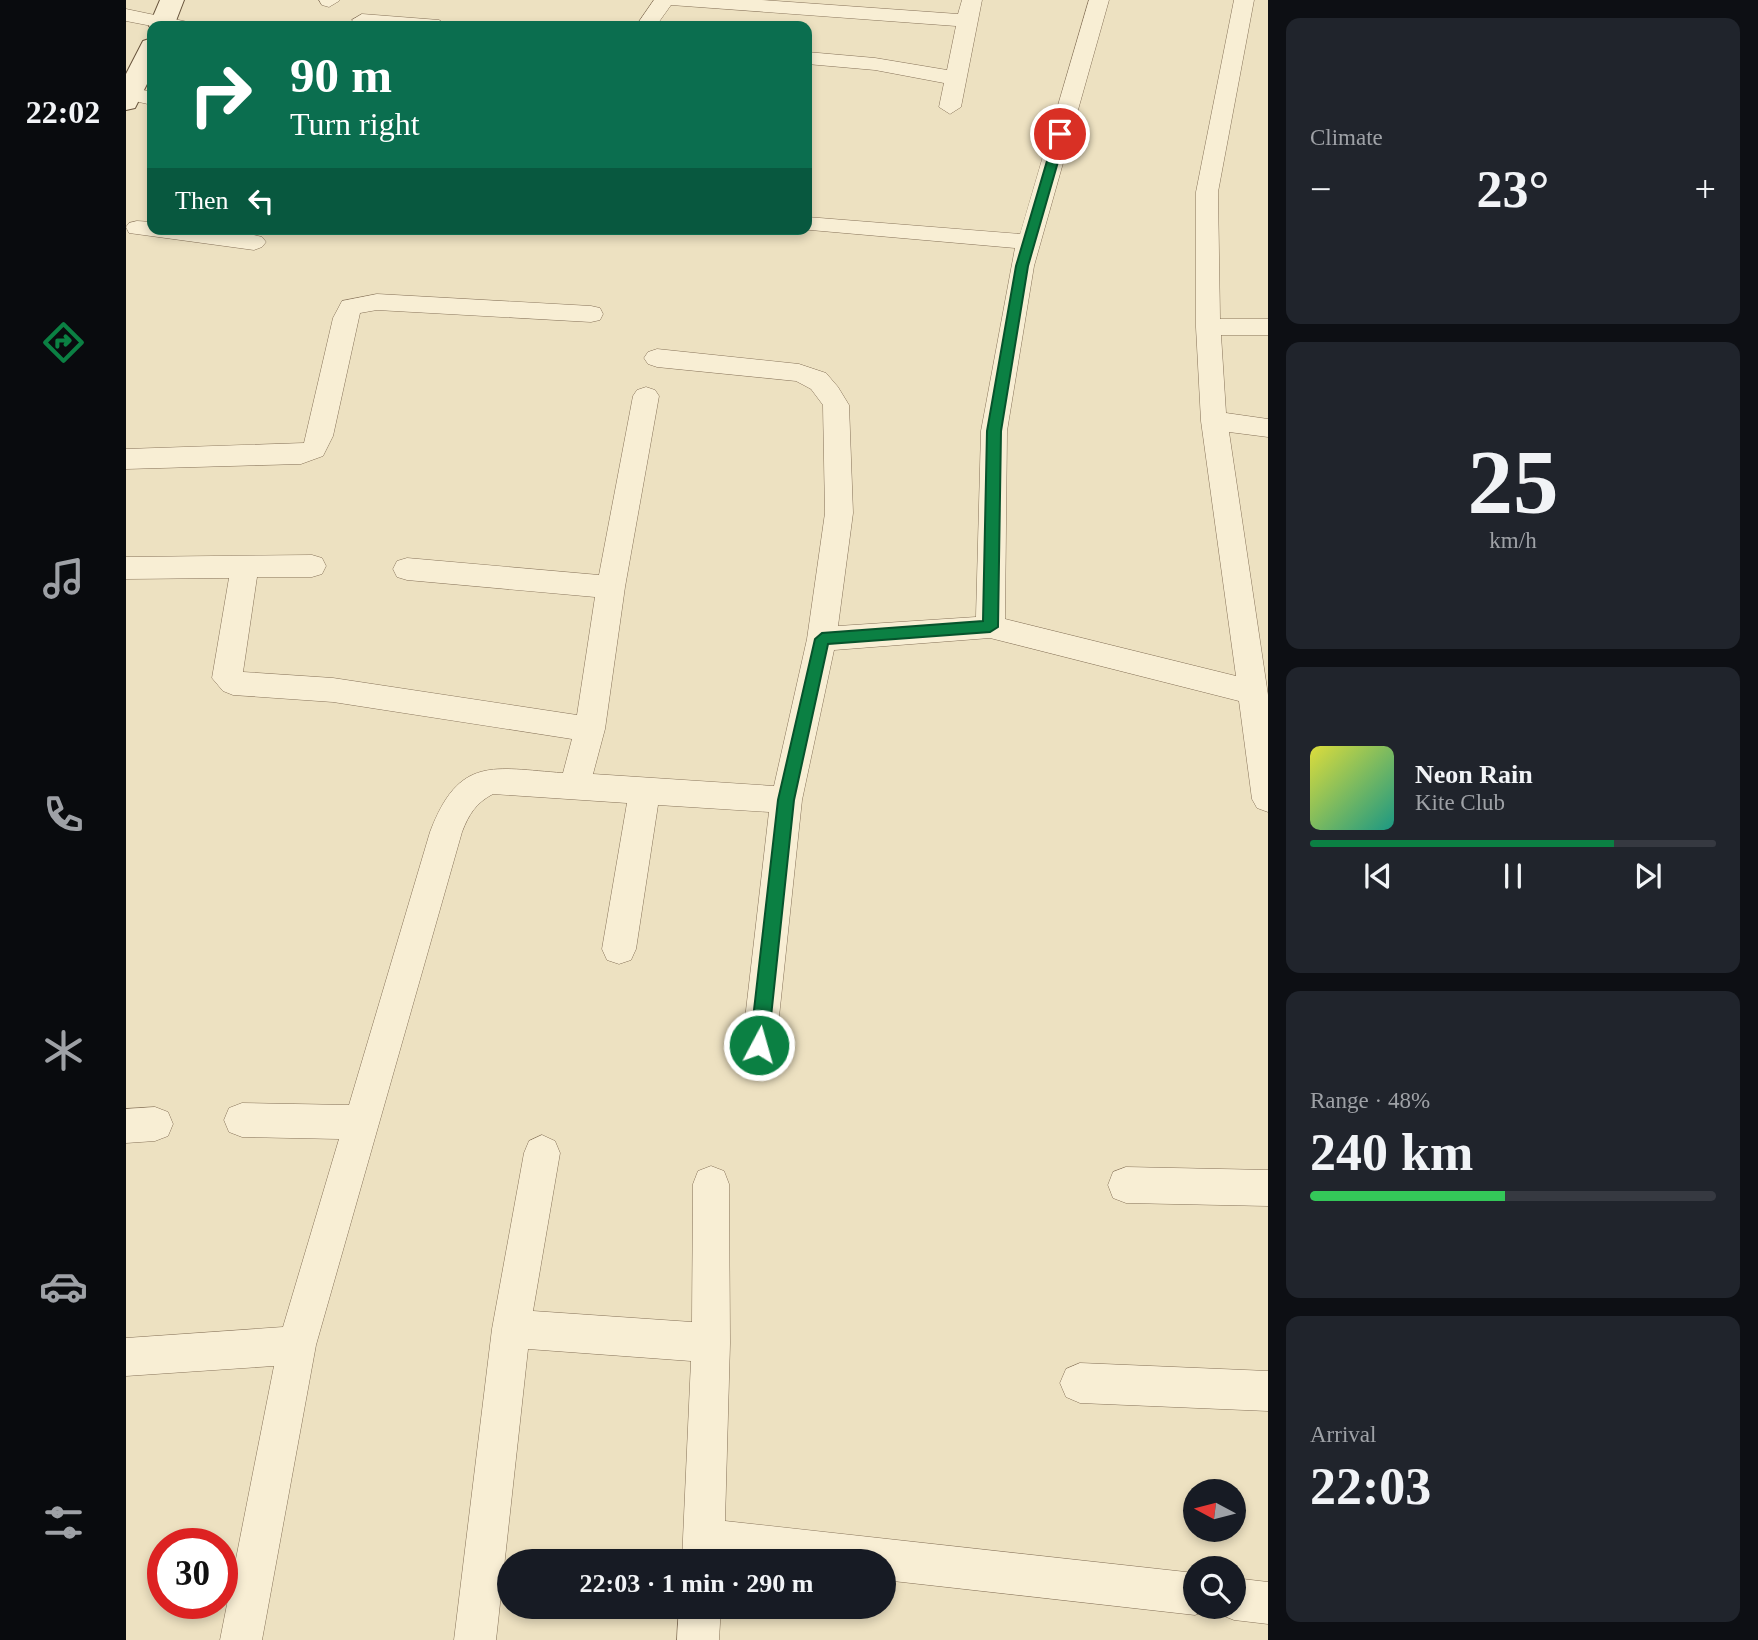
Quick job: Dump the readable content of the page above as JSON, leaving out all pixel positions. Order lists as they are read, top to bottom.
{
  "north": "left",
  "page": {
    "tabs": "22:02",
    "tile": [
      "Climate",
      ["25", "km/h"],
      ["Range · 48%", "240 km"],
      ["Arrival", "22:03"]
    ],
    "turn": ["90 m", "Turn right"],
    "heat": ["−", "23°", "+"],
    "then": "Then",
    "song": ["Neon Rain", "Kite Club"],
    "limit": "30",
    "trip": "22:03 · 1 min · 290 m"
  }
}
